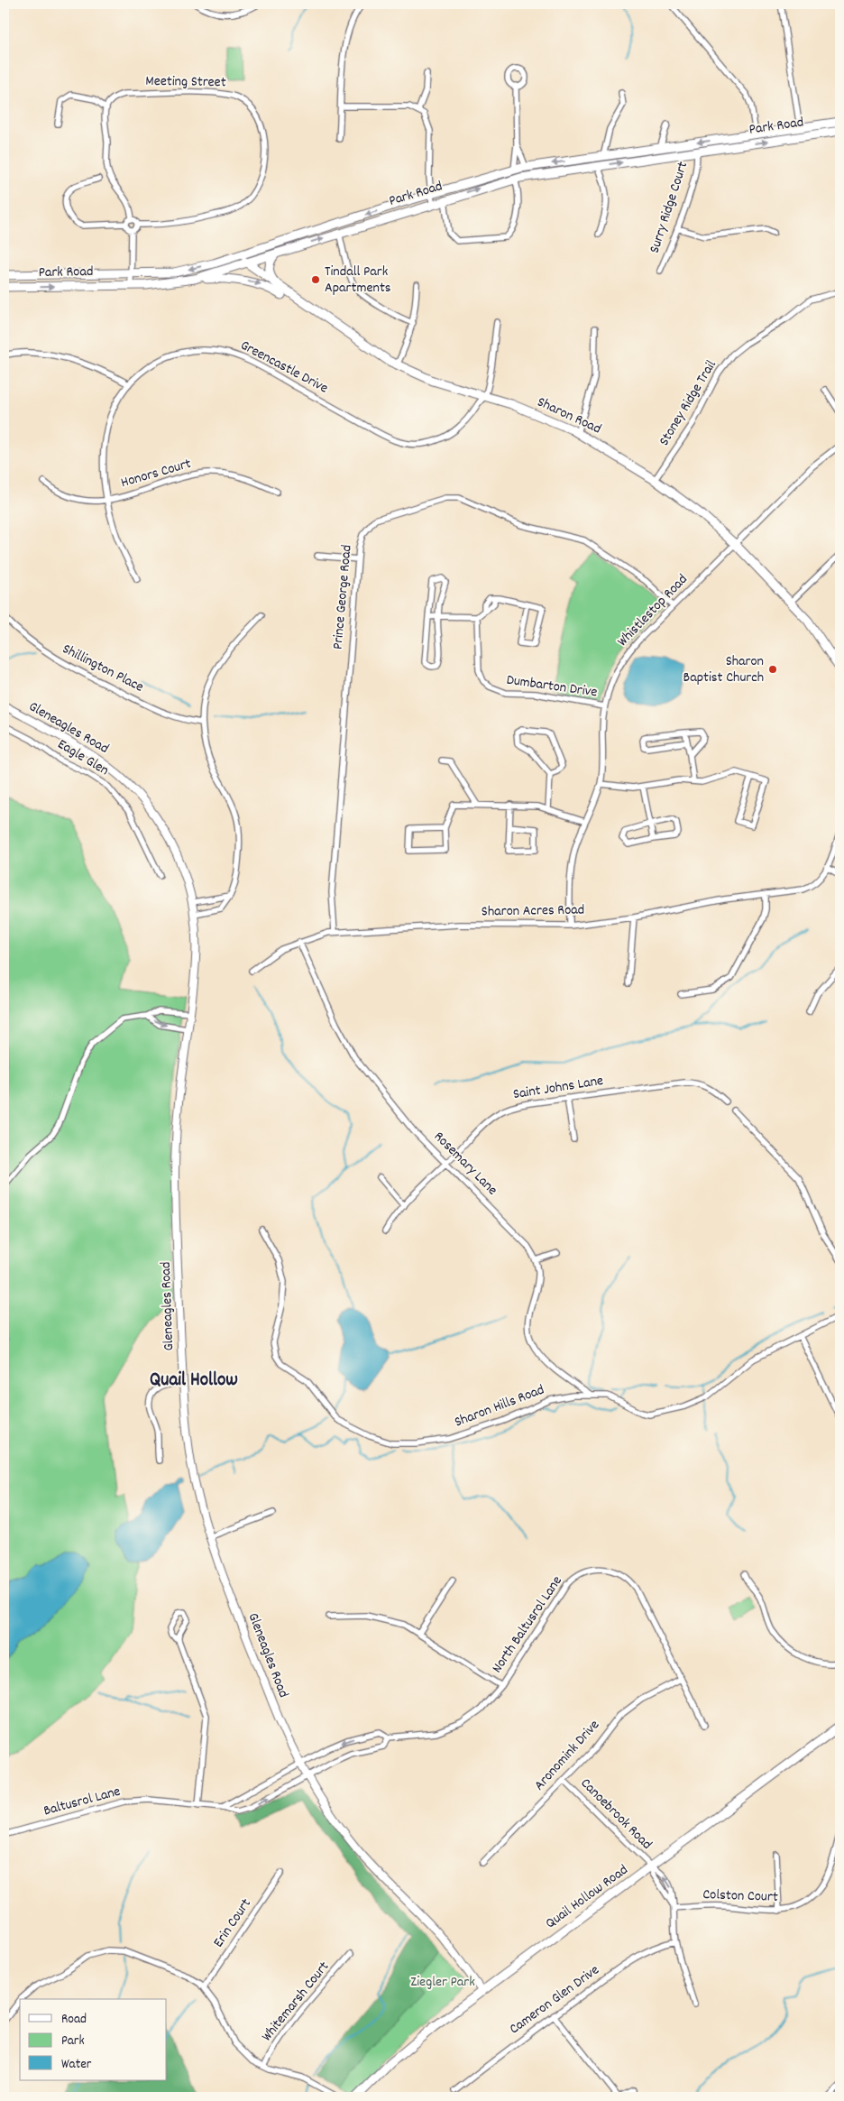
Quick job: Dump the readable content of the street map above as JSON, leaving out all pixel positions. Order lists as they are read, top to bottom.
{
  "streets": {
    "main road": ["Park Road", "Sharon Road", "Quail Hollow Road"],
    "street": [
      "Meeting Street",
      "Surry Ridge Court",
      "Greencastle Drive",
      "Stoney Ridge Trail",
      "Honors Court",
      "Prince George Road",
      "Whistlestop Road",
      "Shillington Place",
      "Dumbarton Drive",
      "Gleneagles Road",
      "Eagle Glen",
      "Sharon Acres Road",
      "Saint Johns Lane",
      "Rosemary Lane",
      "Sharon Hills Road",
      "North Baltusrol Lane",
      "Aronomink Drive",
      "Baltusrol Lane",
      "Canoebrook Road",
      "Colston Court",
      "Erin Court",
      "Cameron Glen Drive",
      "Whitemarsh Court"
    ]
  },
  "crossings": [
    ["Park Road", "Surry Ridge Court"],
    ["Park Road", "Sharon Road"],
    ["Greencastle Drive", "Sharon Road"],
    ["Greencastle Drive", "Honors Court"],
    ["Stoney Ridge Trail", "Sharon Road"],
    ["Sharon Road", "Whistlestop Road"],
    ["Prince George Road", "Whistlestop Road"],
    ["Prince George Road", "Sharon Acres Road"],
    ["Whistlestop Road", "Dumbarton Drive"],
    ["Whistlestop Road", "Sharon Acres Road"],
    ["Gleneagles Road", "North Baltusrol Lane"],
    ["Gleneagles Road", "Baltusrol Lane"],
    ["Gleneagles Road", "Quail Hollow Road"],
    ["Sharon Acres Road", "Rosemary Lane"],
    ["Saint Johns Lane", "Rosemary Lane"],
    ["Rosemary Lane", "Sharon Hills Road"],
    ["North Baltusrol Lane", "Aronomink Drive"],
    ["Aronomink Drive", "Canoebrook Road"],
    ["Canoebrook Road", "Colston Court"],
    ["Canoebrook Road", "Quail Hollow Road"],
    ["Canoebrook Road", "Cameron Glen Drive"]
  ],
  "districts": ["Quail Hollow"],
  "parks": ["Ziegler Park"],
  "places": ["Tindall Park Apartments", "Sharon Baptist Church"],
  "legend": ["Road", "Park", "Water"]
}
